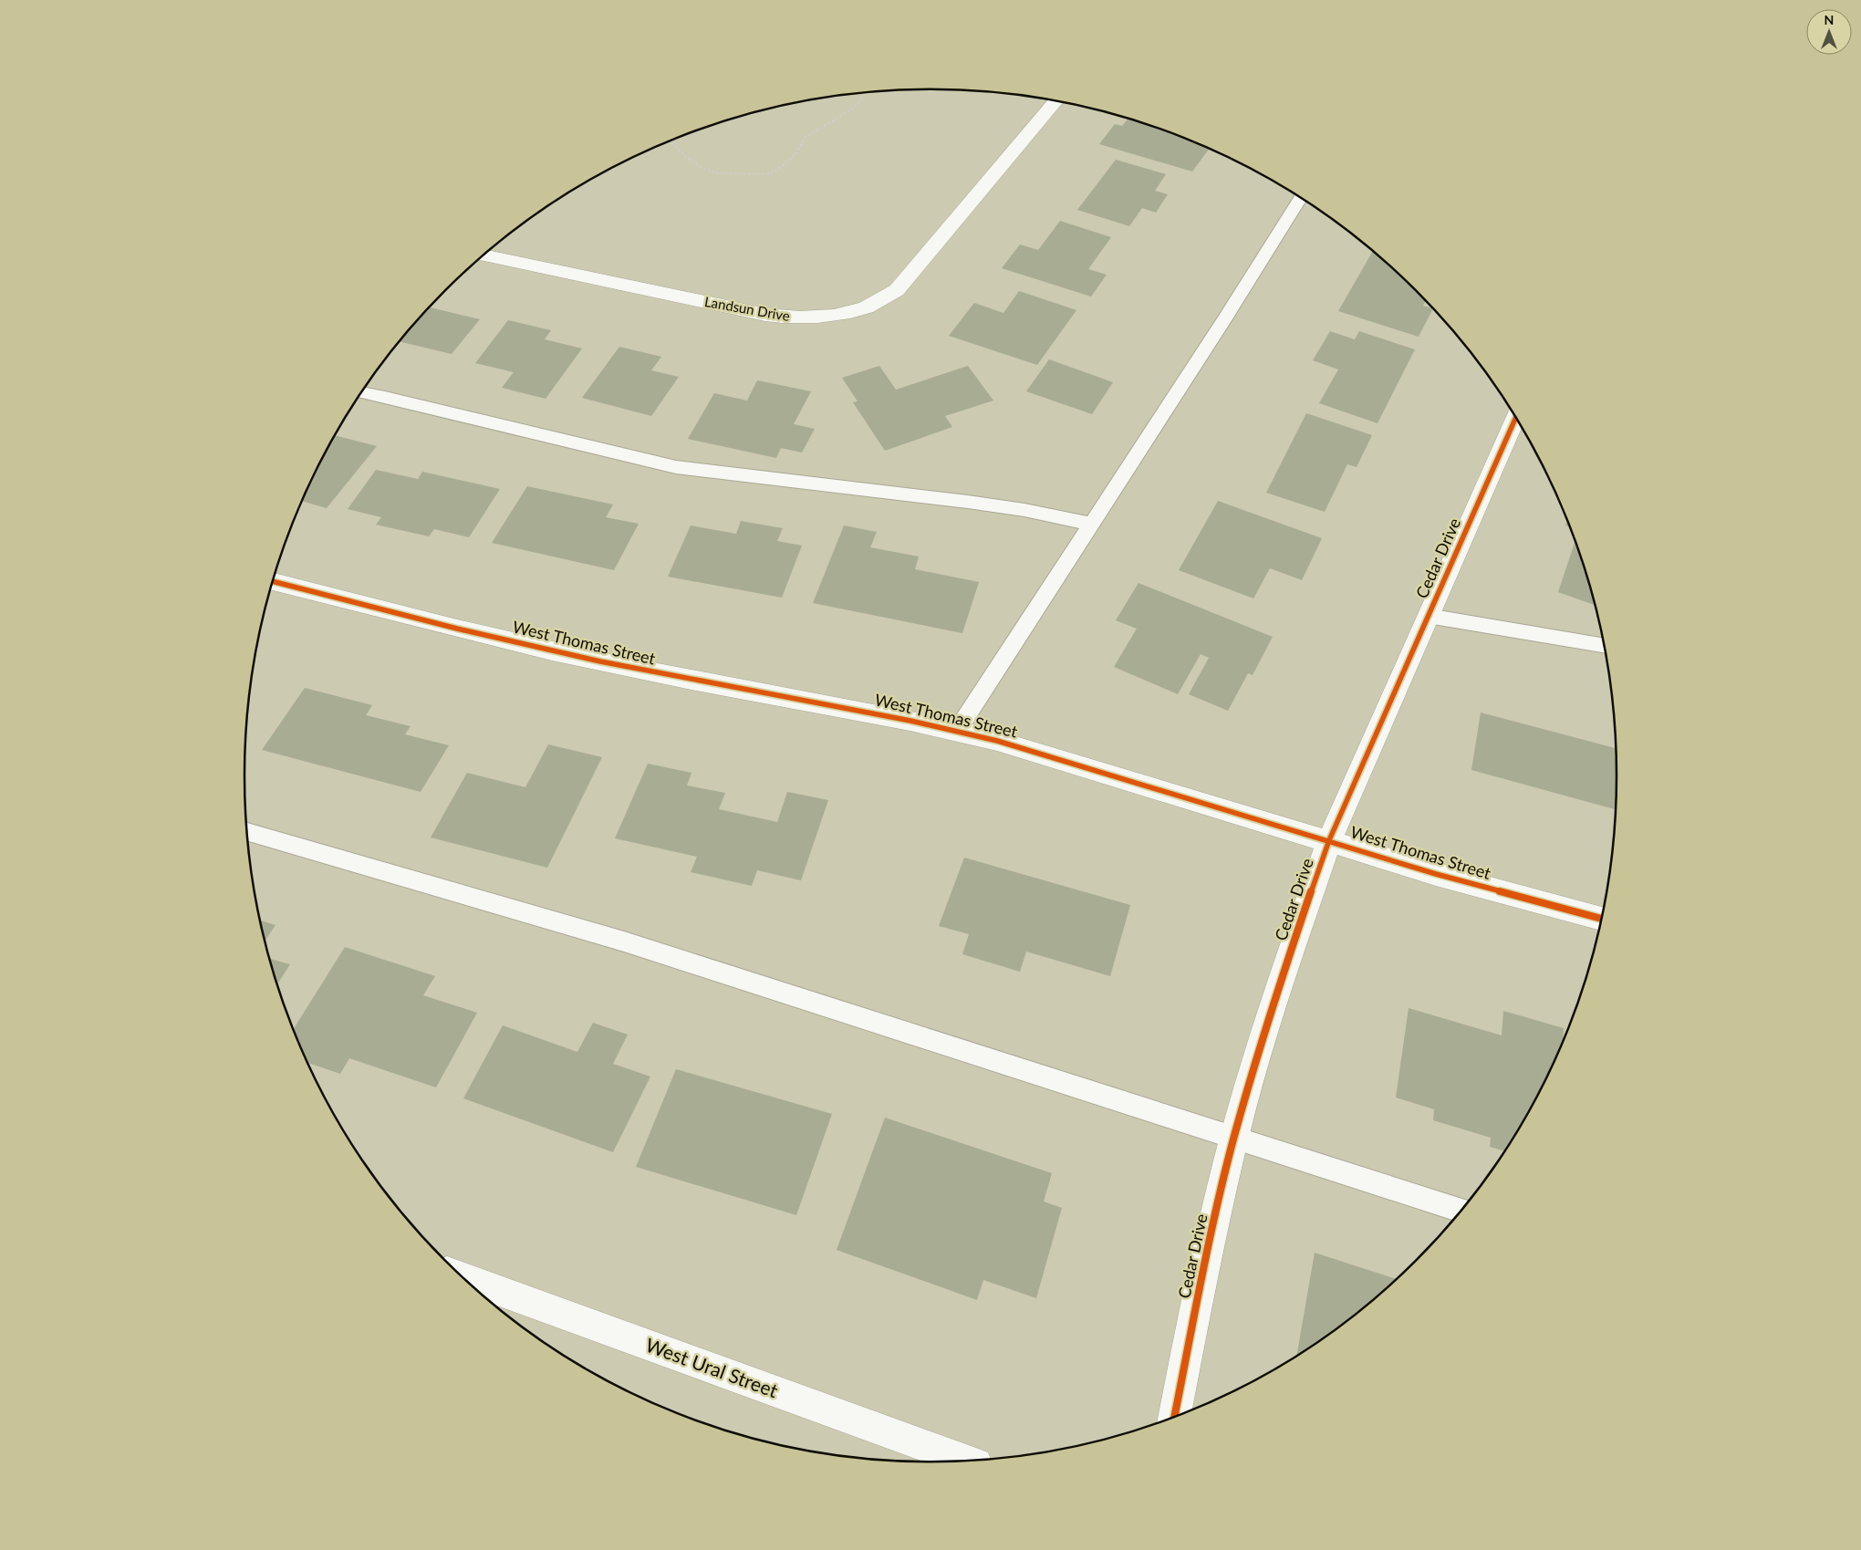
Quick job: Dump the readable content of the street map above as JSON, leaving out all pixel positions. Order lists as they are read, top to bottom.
{
  "streets": {
    "street": [
      "Landsun Drive",
      "Cedar Drive",
      "West Thomas Street",
      "West Ural Street"
    ]
  },
  "crossings": [
    ["Cedar Drive", "West Thomas Street"]
  ],
  "north": "top"
}
